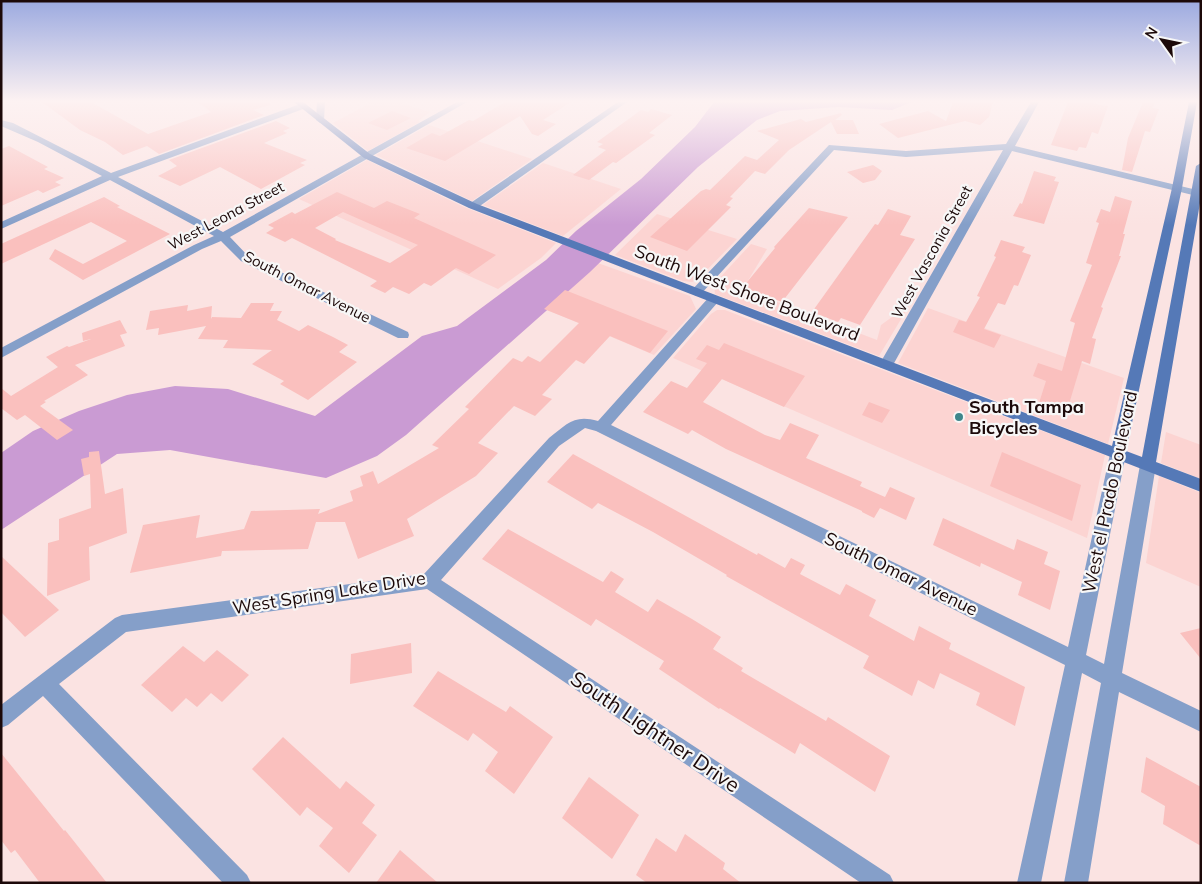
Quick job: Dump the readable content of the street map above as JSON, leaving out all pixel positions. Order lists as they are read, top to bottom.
{
  "streets": {
    "street": [
      "West Leona Street",
      "West Vasconia Street",
      "South Omar Avenue",
      "South West Shore Boulevard",
      "West el Prado Boulevard",
      "West Spring Lake Drive",
      "South Lightner Drive"
    ]
  },
  "crossings": [
    ["West Leona Street", "South Omar Avenue"],
    ["West Leona Street", "South West Shore Boulevard"],
    ["West Vasconia Street", "South West Shore Boulevard"],
    ["South Omar Avenue", "West el Prado Boulevard"],
    ["South Omar Avenue", "West Spring Lake Drive"],
    ["South West Shore Boulevard", "West el Prado Boulevard"],
    ["West Spring Lake Drive", "South Lightner Drive"]
  ],
  "places": ["South Tampa Bicycles"],
  "north": "top left"
}
